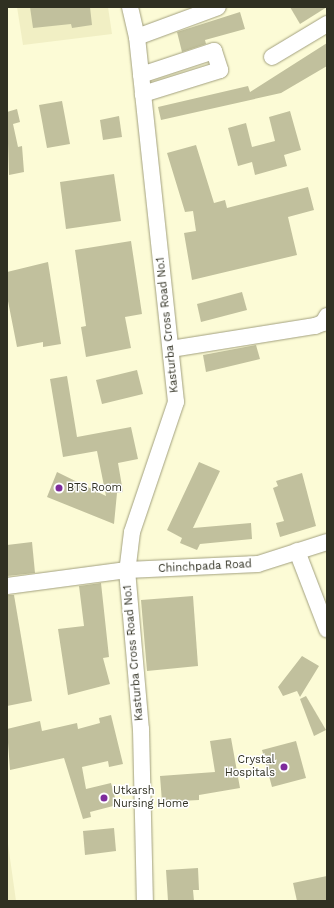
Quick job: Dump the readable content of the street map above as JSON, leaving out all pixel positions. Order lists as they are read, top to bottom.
{
  "streets": {
    "street": ["Kasturba Cross Road No.1", "Chinchpada Road"]
  },
  "crossings": [
    ["Kasturba Cross Road No.1", "Chinchpada Road"]
  ],
  "places": ["BTS Room", "Crystal Hospitals", "Utkarsh Nursing Home"]
}
